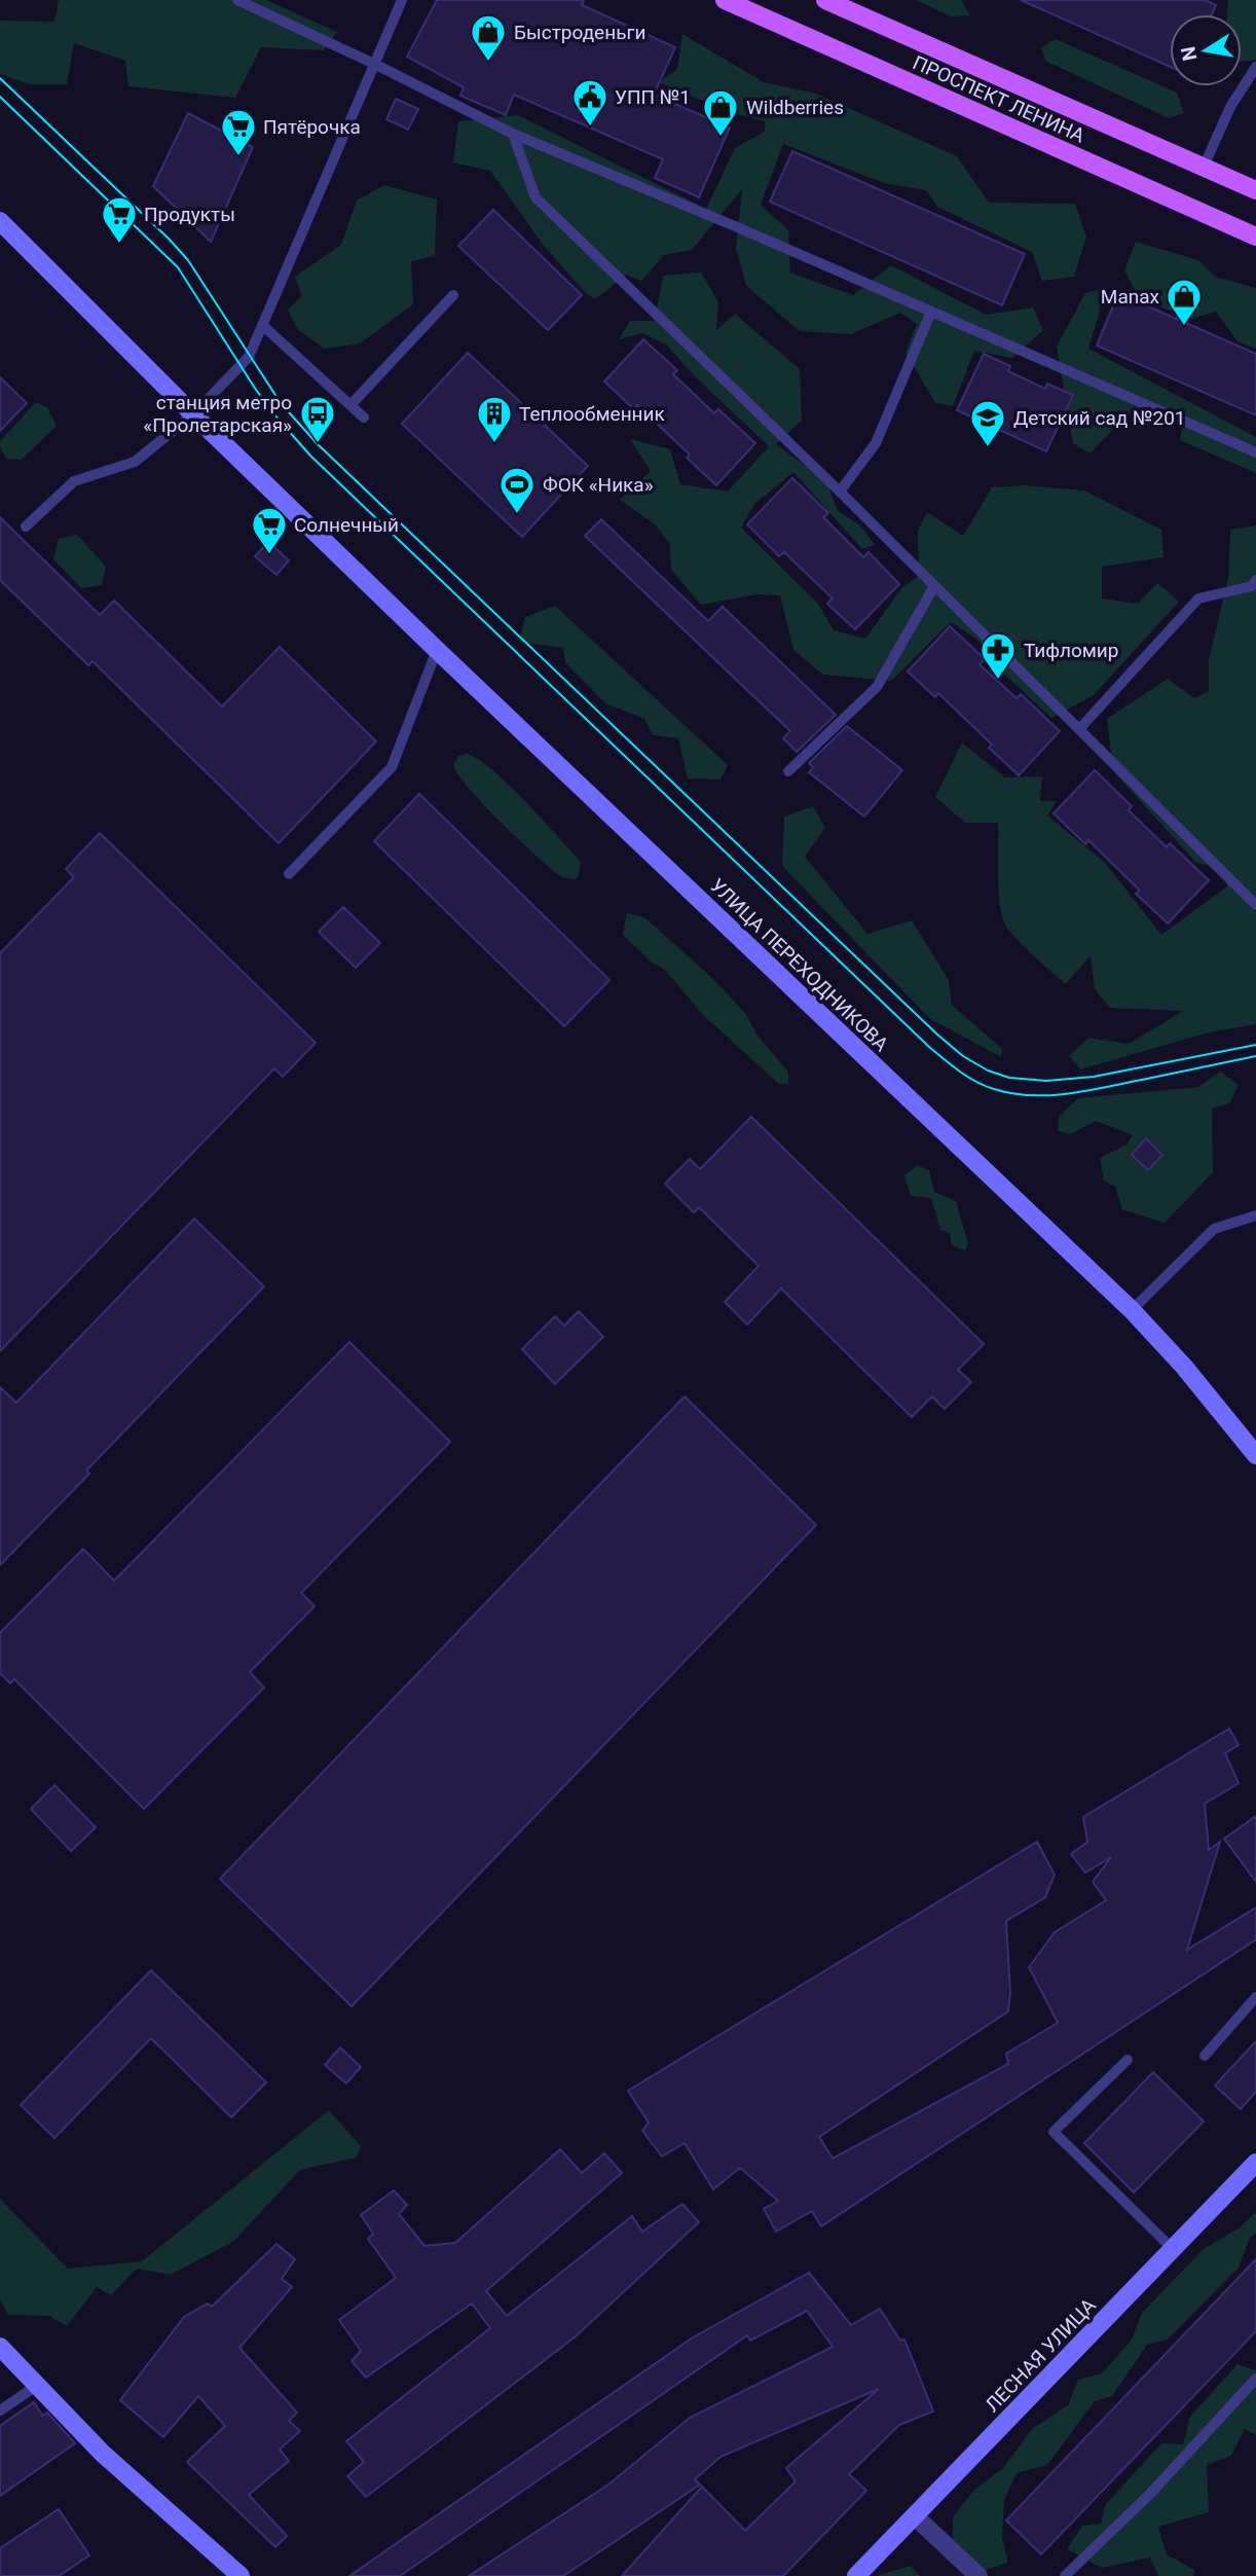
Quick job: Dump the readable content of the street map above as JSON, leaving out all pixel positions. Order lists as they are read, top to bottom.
{
  "streets": {
    "main road": ["ПРОСПЕКТ ЛЕНИНА", "УЛИЦА ПЕРЕХОДНИКОВА", "ЛЕСНАЯ УЛИЦА"]
  },
  "places": {
    "shop": ["Быстроденьги", "Wildberries", "Manax"],
    "public building": ["УПП №1"],
    "supermarket": ["Пятёрочка", "Продукты", "Солнечный"],
    "bus stop": ["станция метро «Пролетарская»"],
    "building": ["Теплообменник"],
    "school or university": ["Детский сад №201"],
    "sports": ["ФОК «Ника»"],
    "pharmacy": ["Тифломир"]
  },
  "north": "left"
}
